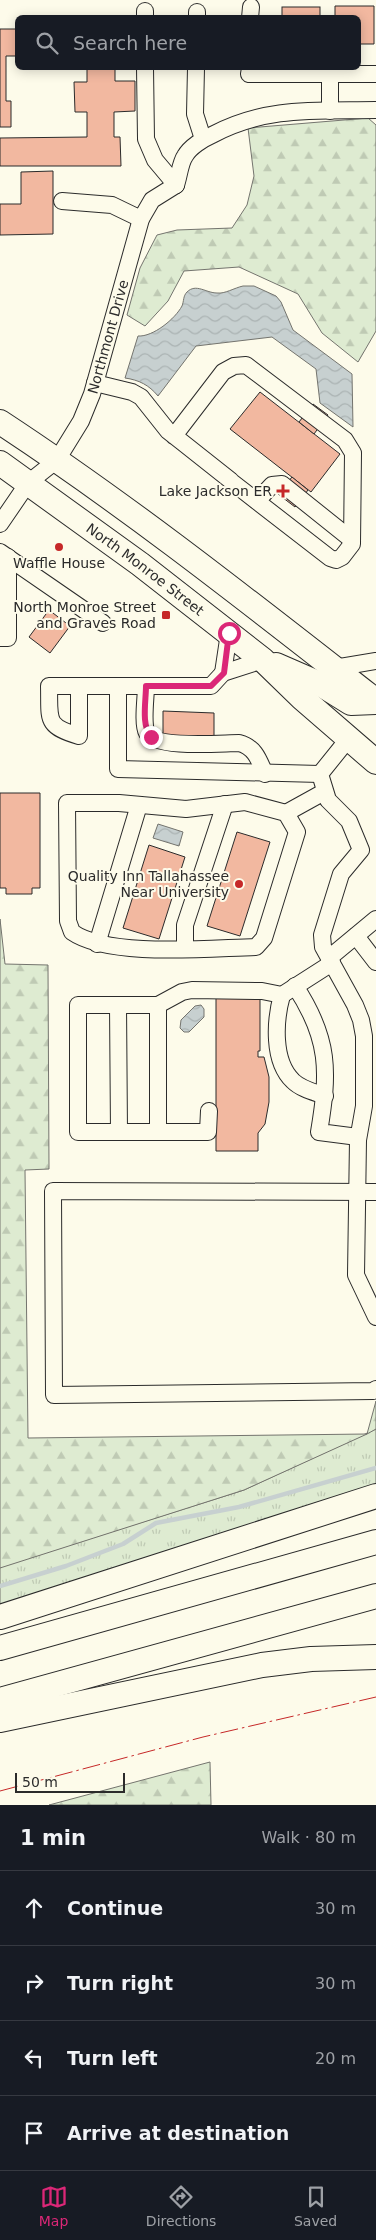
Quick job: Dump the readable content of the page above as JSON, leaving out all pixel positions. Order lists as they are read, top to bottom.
{
  "streets": {
    "highway": ["North Monroe Street"],
    "street": ["Northmont Drive"]
  },
  "crossings": [
    ["Northmont Drive", "North Monroe Street"]
  ],
  "places": {
    "health": ["Lake Jackson ER"],
    "other": ["Waffle House", "Quality Inn Tallahassee Near University"],
    "transit": ["North Monroe Street and Graves Road"]
  },
  "scale_bar": "50 m",
  "page": {
    "search": "Search here",
    "scale": "50 m",
    "heading": ["1 min", "Walk · 80 m"],
    "list": [
      ["Continue", "30 m"],
      ["Turn right", "30 m"],
      ["Turn left", "20 m"],
      "Arrive at destination"
    ],
    "nav": ["Map", "Directions", "Saved"]
  }
}
